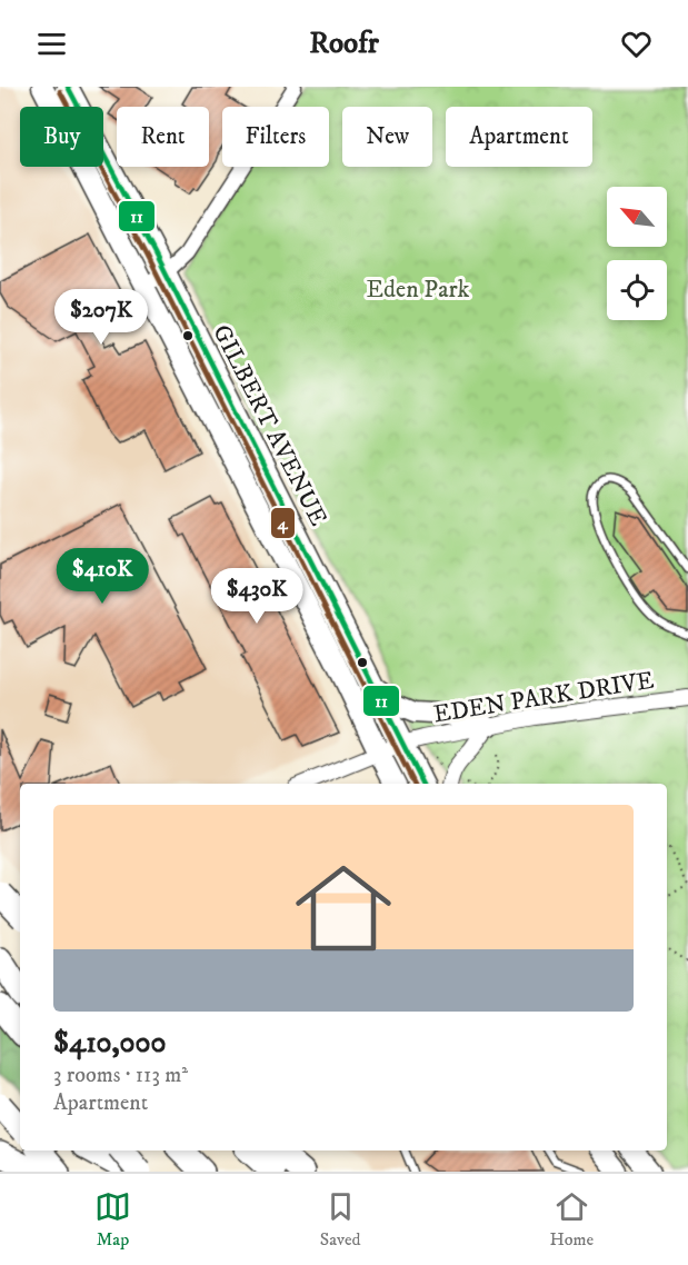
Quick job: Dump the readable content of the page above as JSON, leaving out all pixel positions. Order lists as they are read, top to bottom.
{
  "streets": {
    "main road": ["GILBERT AVENUE"],
    "street": ["EDEN PARK DRIVE"]
  },
  "crossings": [
    ["GILBERT AVENUE", "EDEN PARK DRIVE"]
  ],
  "parks": ["Eden Park"],
  "lines": ["transit line 11", "transit line 4"],
  "north": "top left",
  "page": {
    "header": "Roofr",
    "chip": [
      "Buy",
      "Rent",
      "Filters",
      "New",
      "Apartment"
    ],
    "price": ["$207K", "$410K", "$430K"],
    "list": [
      {
        "name": "$410,000",
        "note": "3 rooms · 113 m² · Apartment"
      }
    ],
    "tabs": ["Map", "Saved", "Home"]
  }
}
